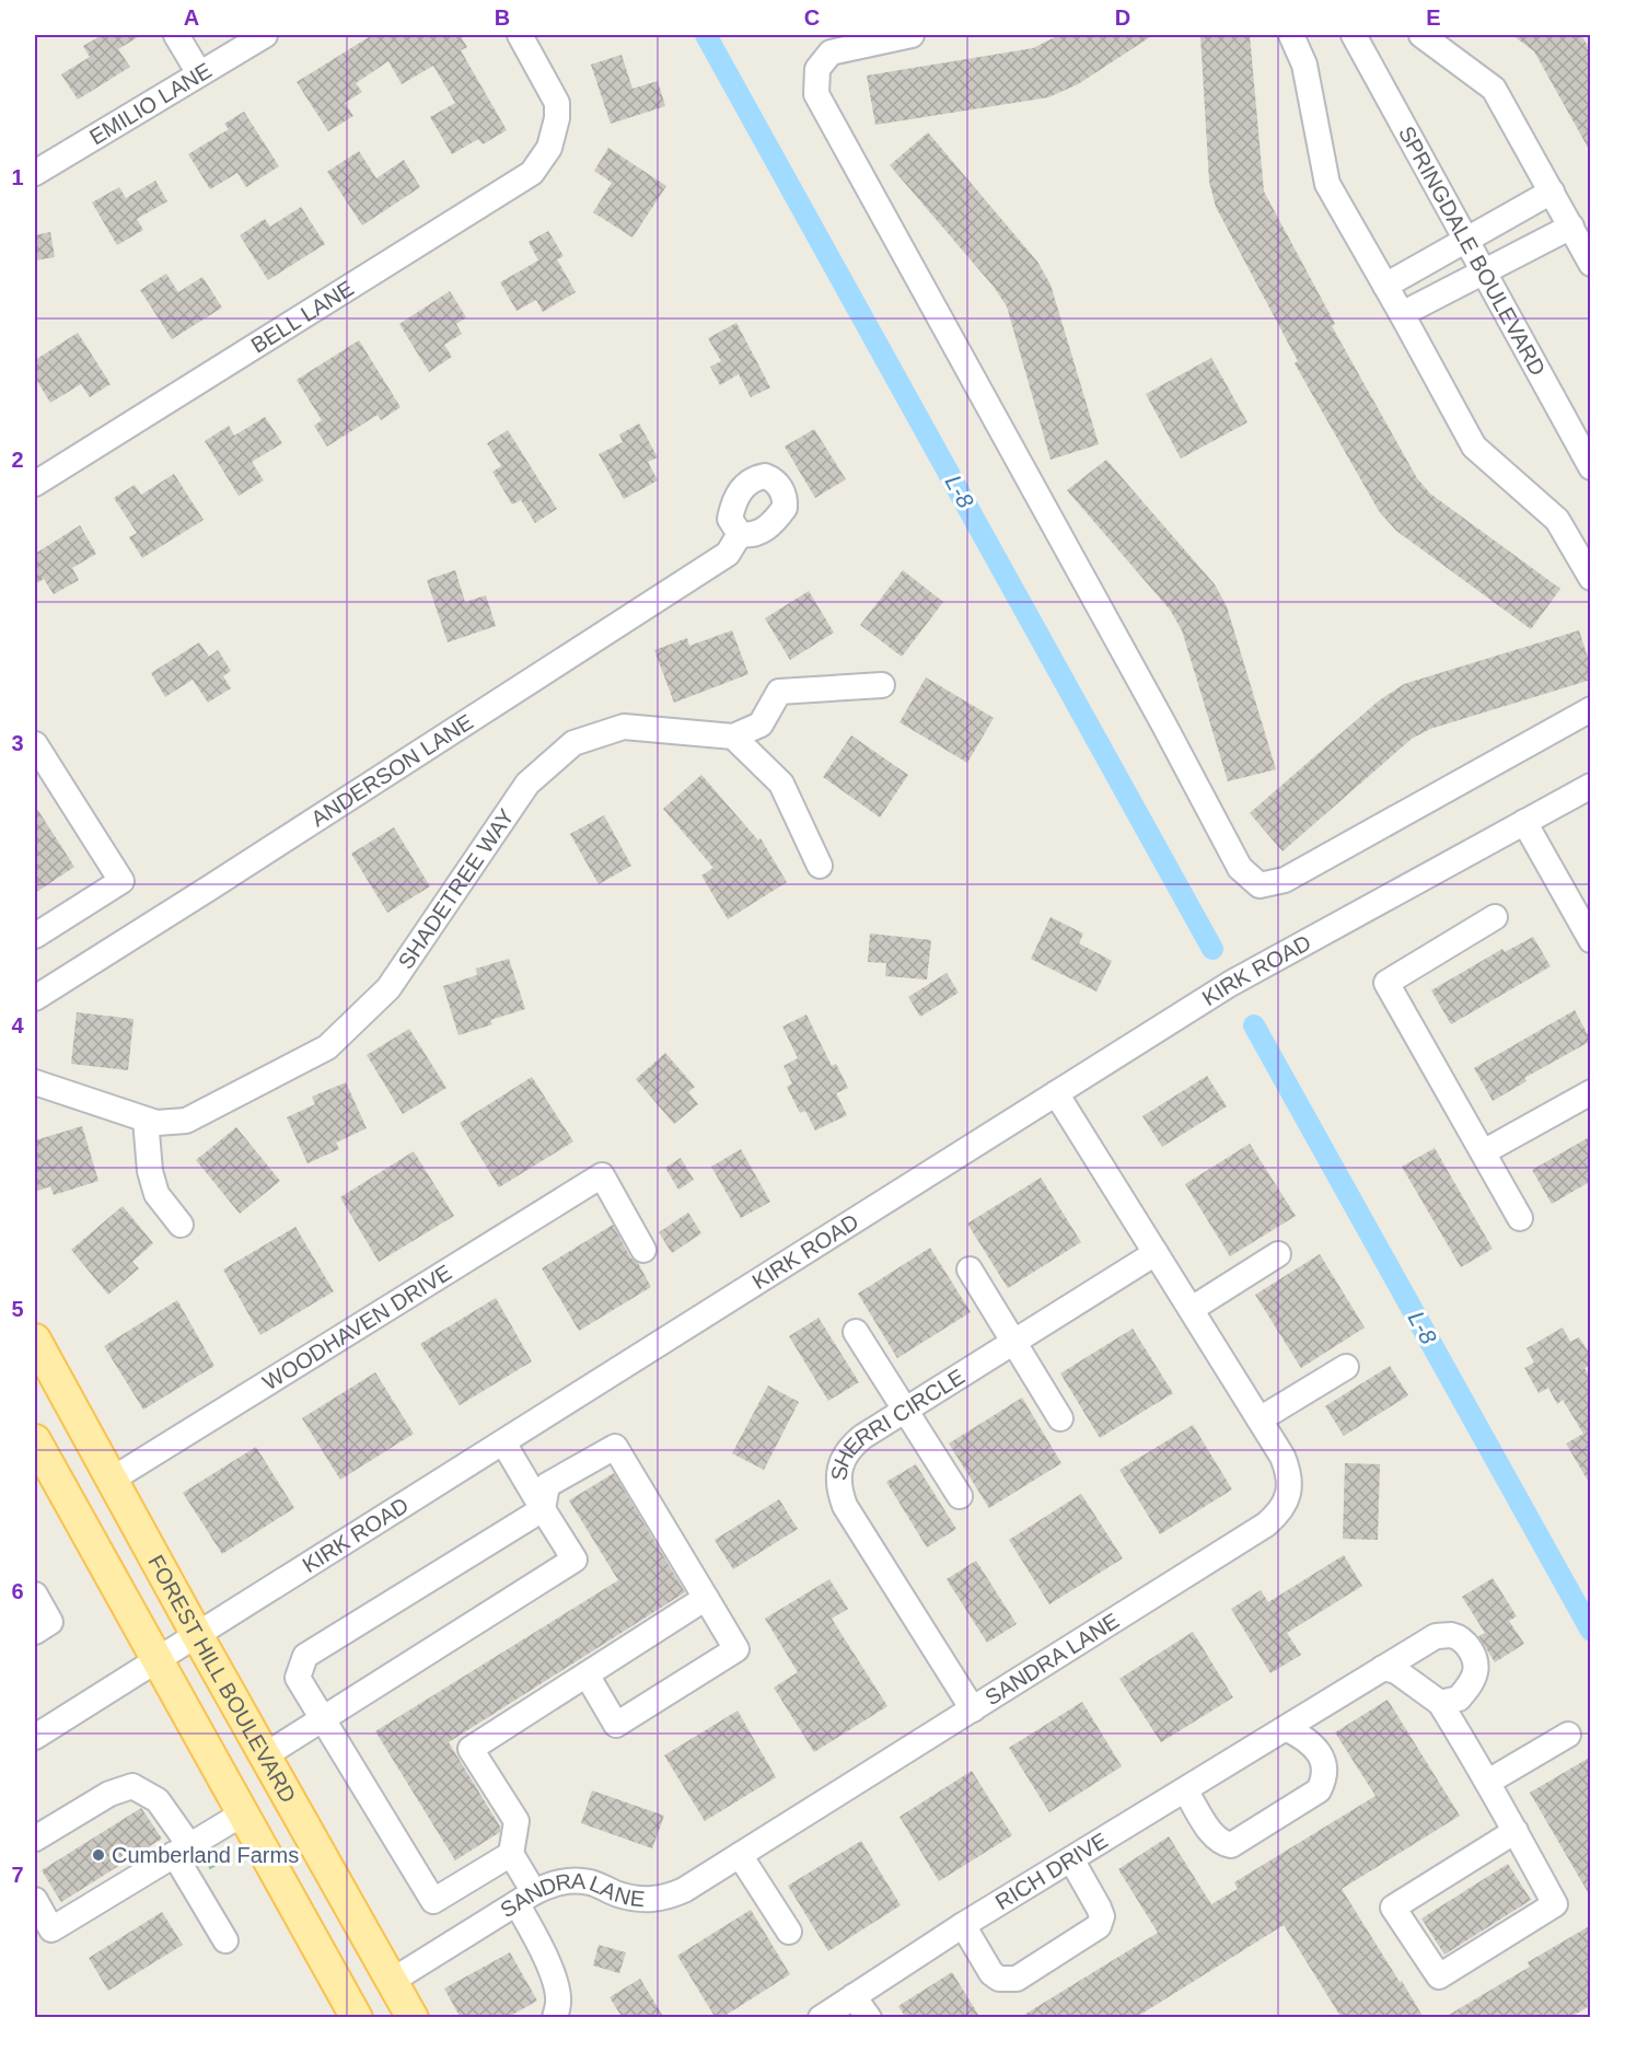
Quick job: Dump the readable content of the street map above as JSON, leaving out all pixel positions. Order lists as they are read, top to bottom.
{
  "streets": {
    "main road": ["FOREST HILL BOULEVARD"],
    "street": [
      "EMILIO LANE",
      "SPRINGDALE BOULEVARD",
      "BELL LANE",
      "ANDERSON LANE",
      "SHADETREE WAY",
      "KIRK ROAD",
      "WOODHAVEN DRIVE",
      "SHERRI CIRCLE",
      "SANDRA LANE",
      "RICH DRIVE"
    ]
  },
  "crossings": [
    ["KIRK ROAD", "SANDRA LANE"],
    ["KIRK ROAD", "FOREST HILL BOULEVARD"],
    ["WOODHAVEN DRIVE", "FOREST HILL BOULEVARD"],
    ["SHERRI CIRCLE", "SANDRA LANE"],
    ["SANDRA LANE", "FOREST HILL BOULEVARD"]
  ],
  "water": ["L-8"],
  "places": ["Cumberland Farms"],
  "grid": {
    "columns": [
      "A",
      "B",
      "C",
      "D",
      "E"
    ],
    "rows": [
      "1",
      "2",
      "3",
      "4",
      "5",
      "6",
      "7"
    ]
  }
}
